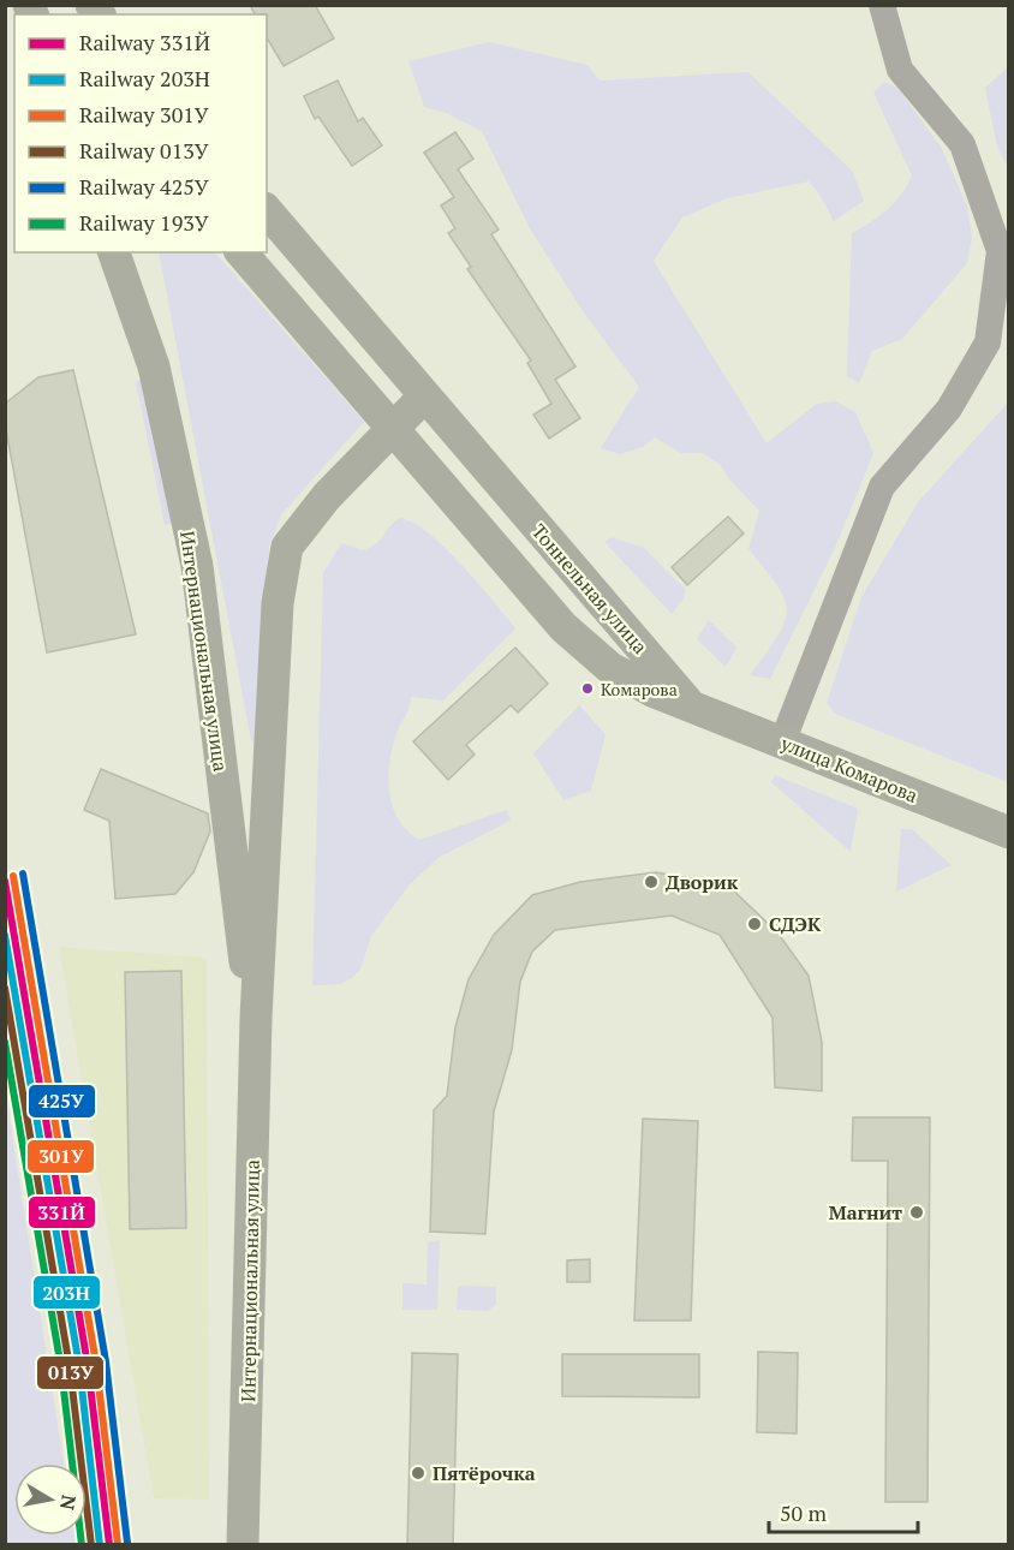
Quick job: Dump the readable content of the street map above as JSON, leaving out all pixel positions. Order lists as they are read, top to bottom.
{
  "streets": {
    "main road": ["Тоннельная улица", "Интернациональная улица", "улица Комарова"]
  },
  "crossings": [
    ["Тоннельная улица", "Интернациональная улица"],
    ["Тоннельная улица", "улица Комарова"]
  ],
  "places": [
    "Комарова",
    "Дворик",
    "СДЭК",
    "Магнит",
    "Пятёрочка"
  ],
  "lines": [
    "rail line 425У",
    "rail line 301У",
    "rail line 331Й",
    "rail line 203Н",
    "rail line 013У",
    "rail line 193У"
  ],
  "legend": [
    "Railway 331Й",
    "Railway 203Н",
    "Railway 301У",
    "Railway 013У",
    "Railway 425У",
    "Railway 193У"
  ],
  "scale_bar": "50 m",
  "north": "right"
}
